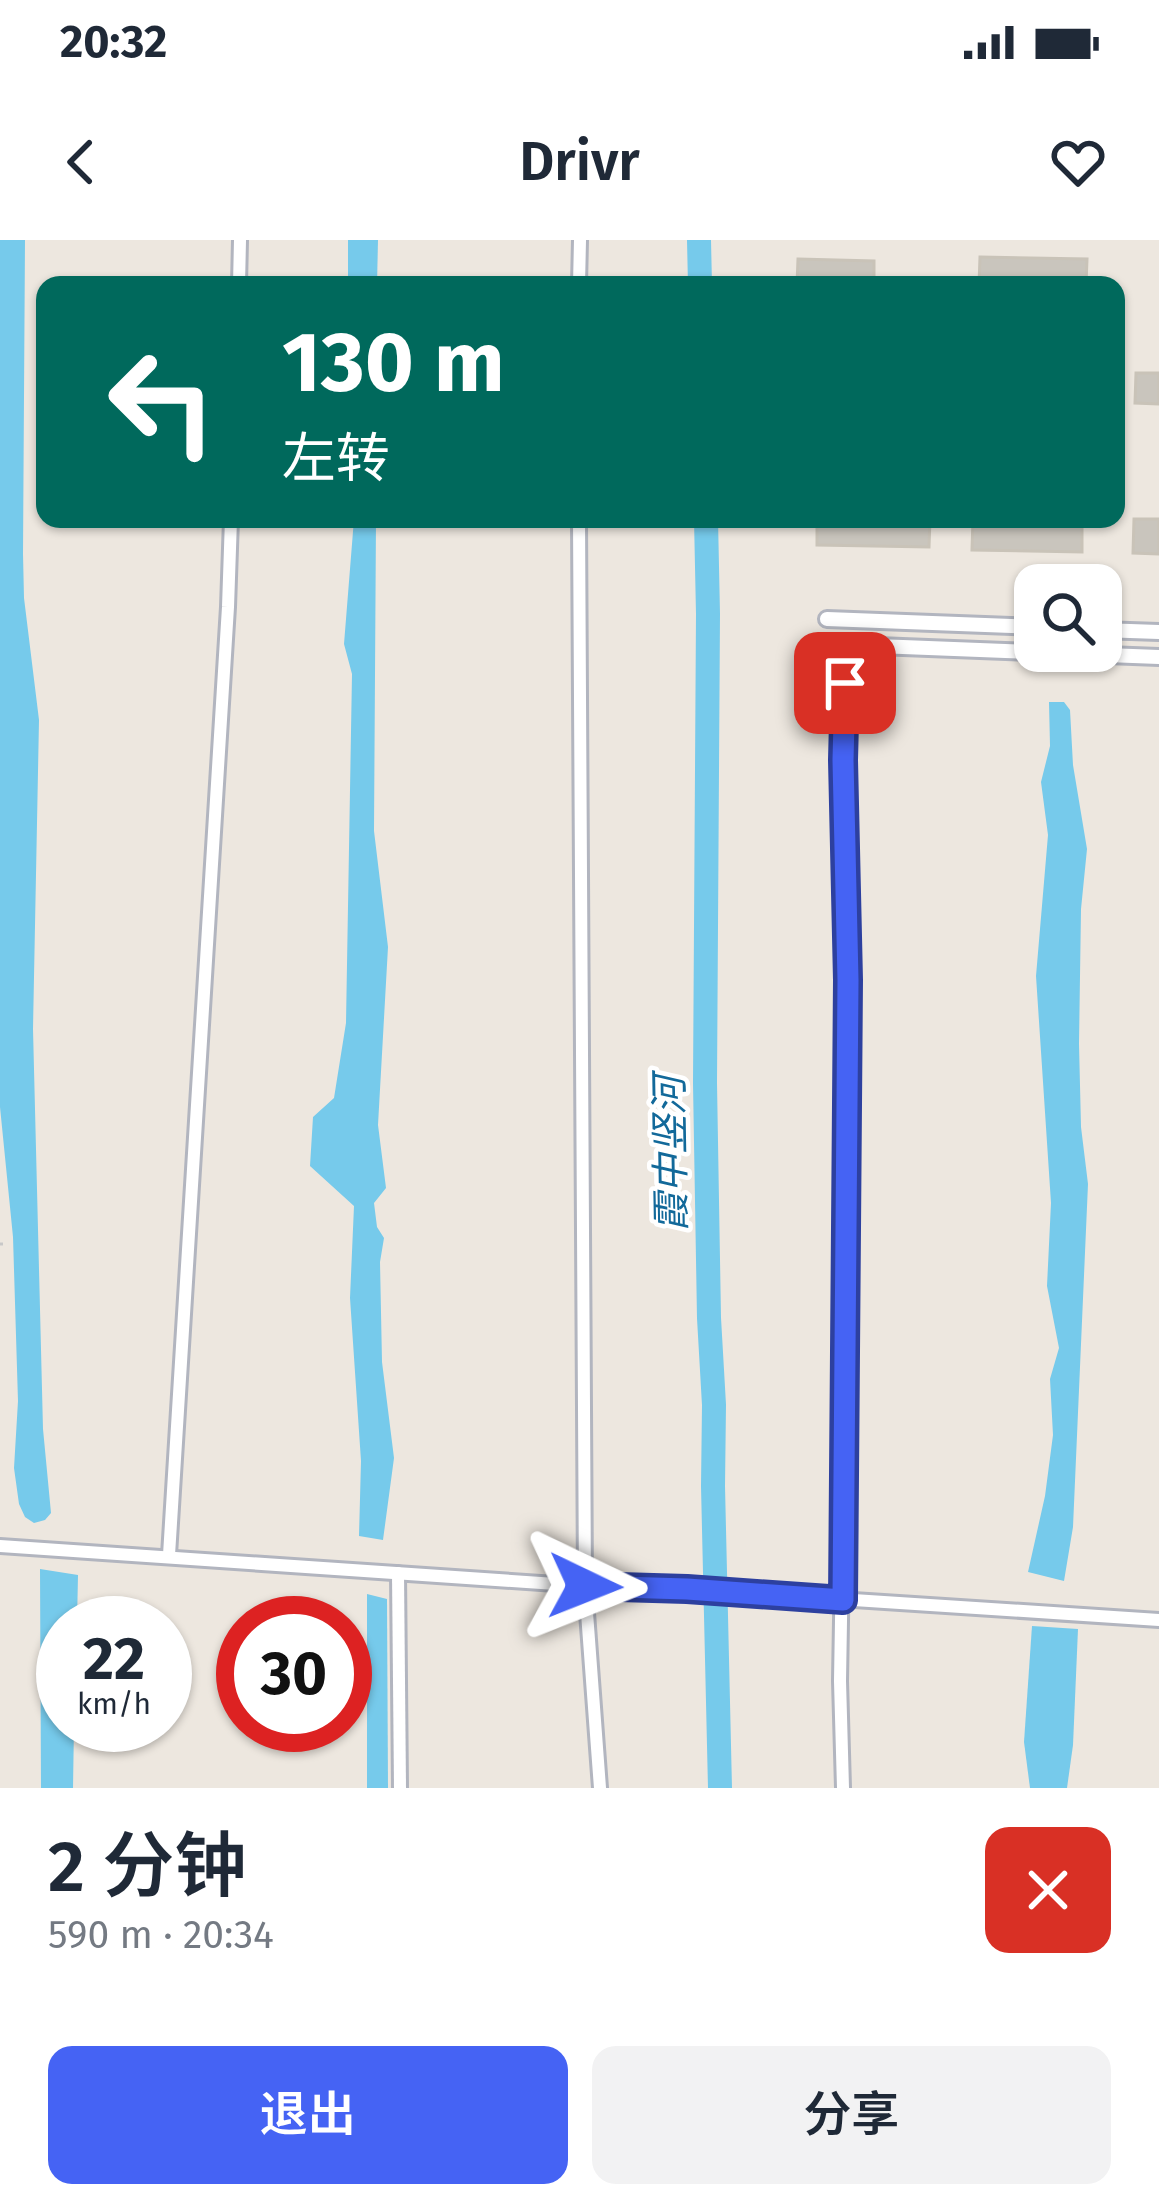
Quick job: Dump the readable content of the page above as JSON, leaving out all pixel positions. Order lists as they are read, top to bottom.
{
  "water": ["霞中竖河"],
  "page": {
    "status": "20:32",
    "header": "Drivr",
    "turn": ["130 m", "左转"],
    "speed": "22 km/h",
    "limit": "30",
    "heading": ["2 分钟", "590 m · 20:34"],
    "buttons": ["退出", "分享"]
  }
}
